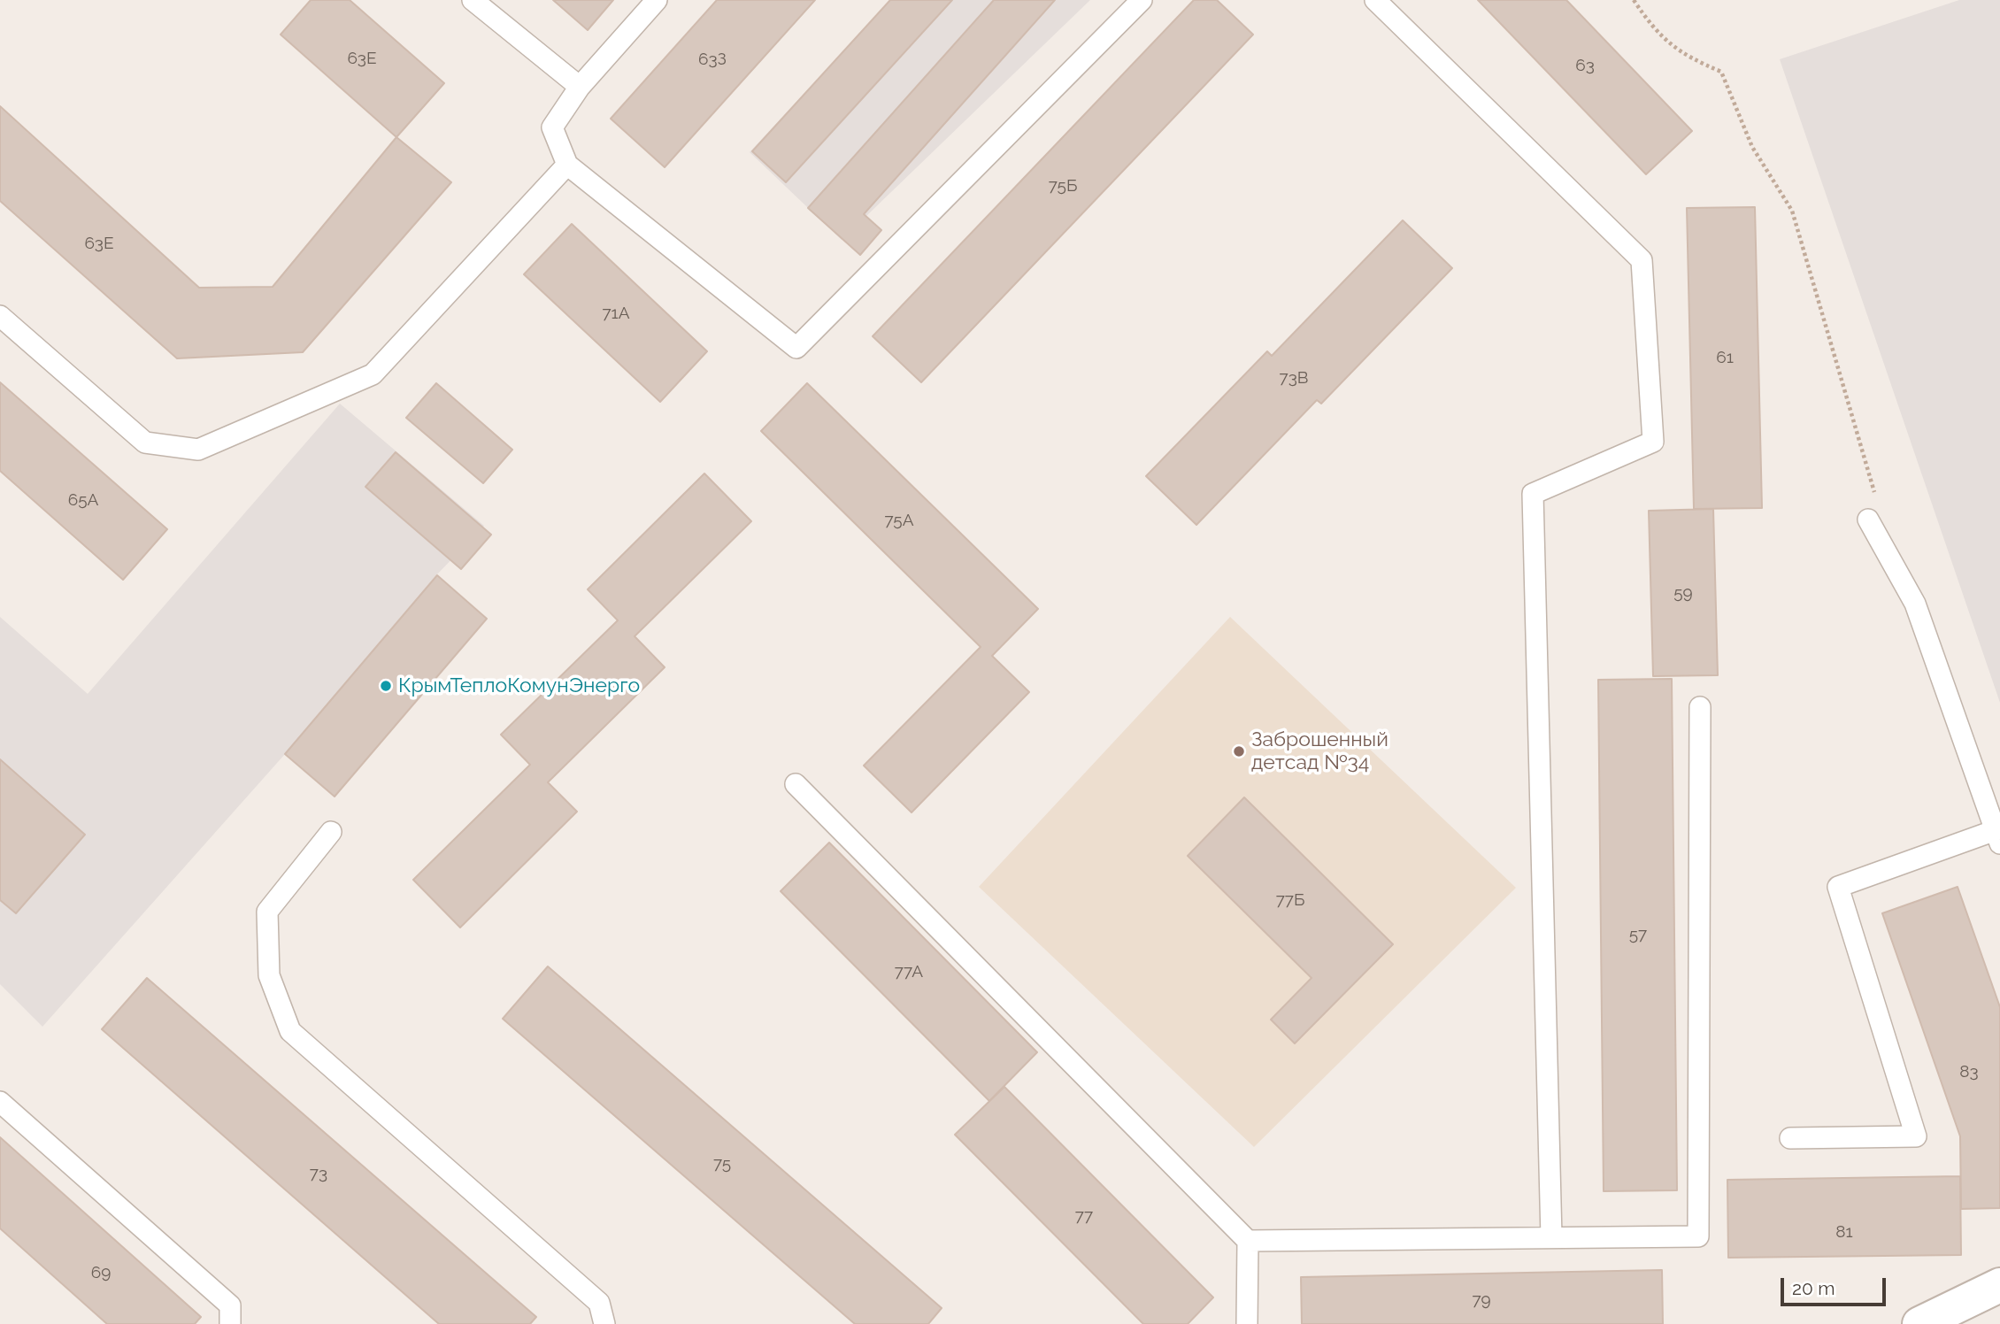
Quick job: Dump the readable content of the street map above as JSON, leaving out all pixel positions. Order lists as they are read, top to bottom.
{
  "places": ["КрымТеплоКомунЭнерго", "Заброшенный детсад №34"],
  "house_numbers": [
    "63Е",
    "63З",
    "63",
    "75Б",
    "63Е",
    "71А",
    "61",
    "73В",
    "65А",
    "75А",
    "59",
    "77Б",
    "57",
    "77А",
    "83",
    "75",
    "73",
    "77",
    "81",
    "69",
    "79"
  ],
  "scale_bar": "20 m"
}
